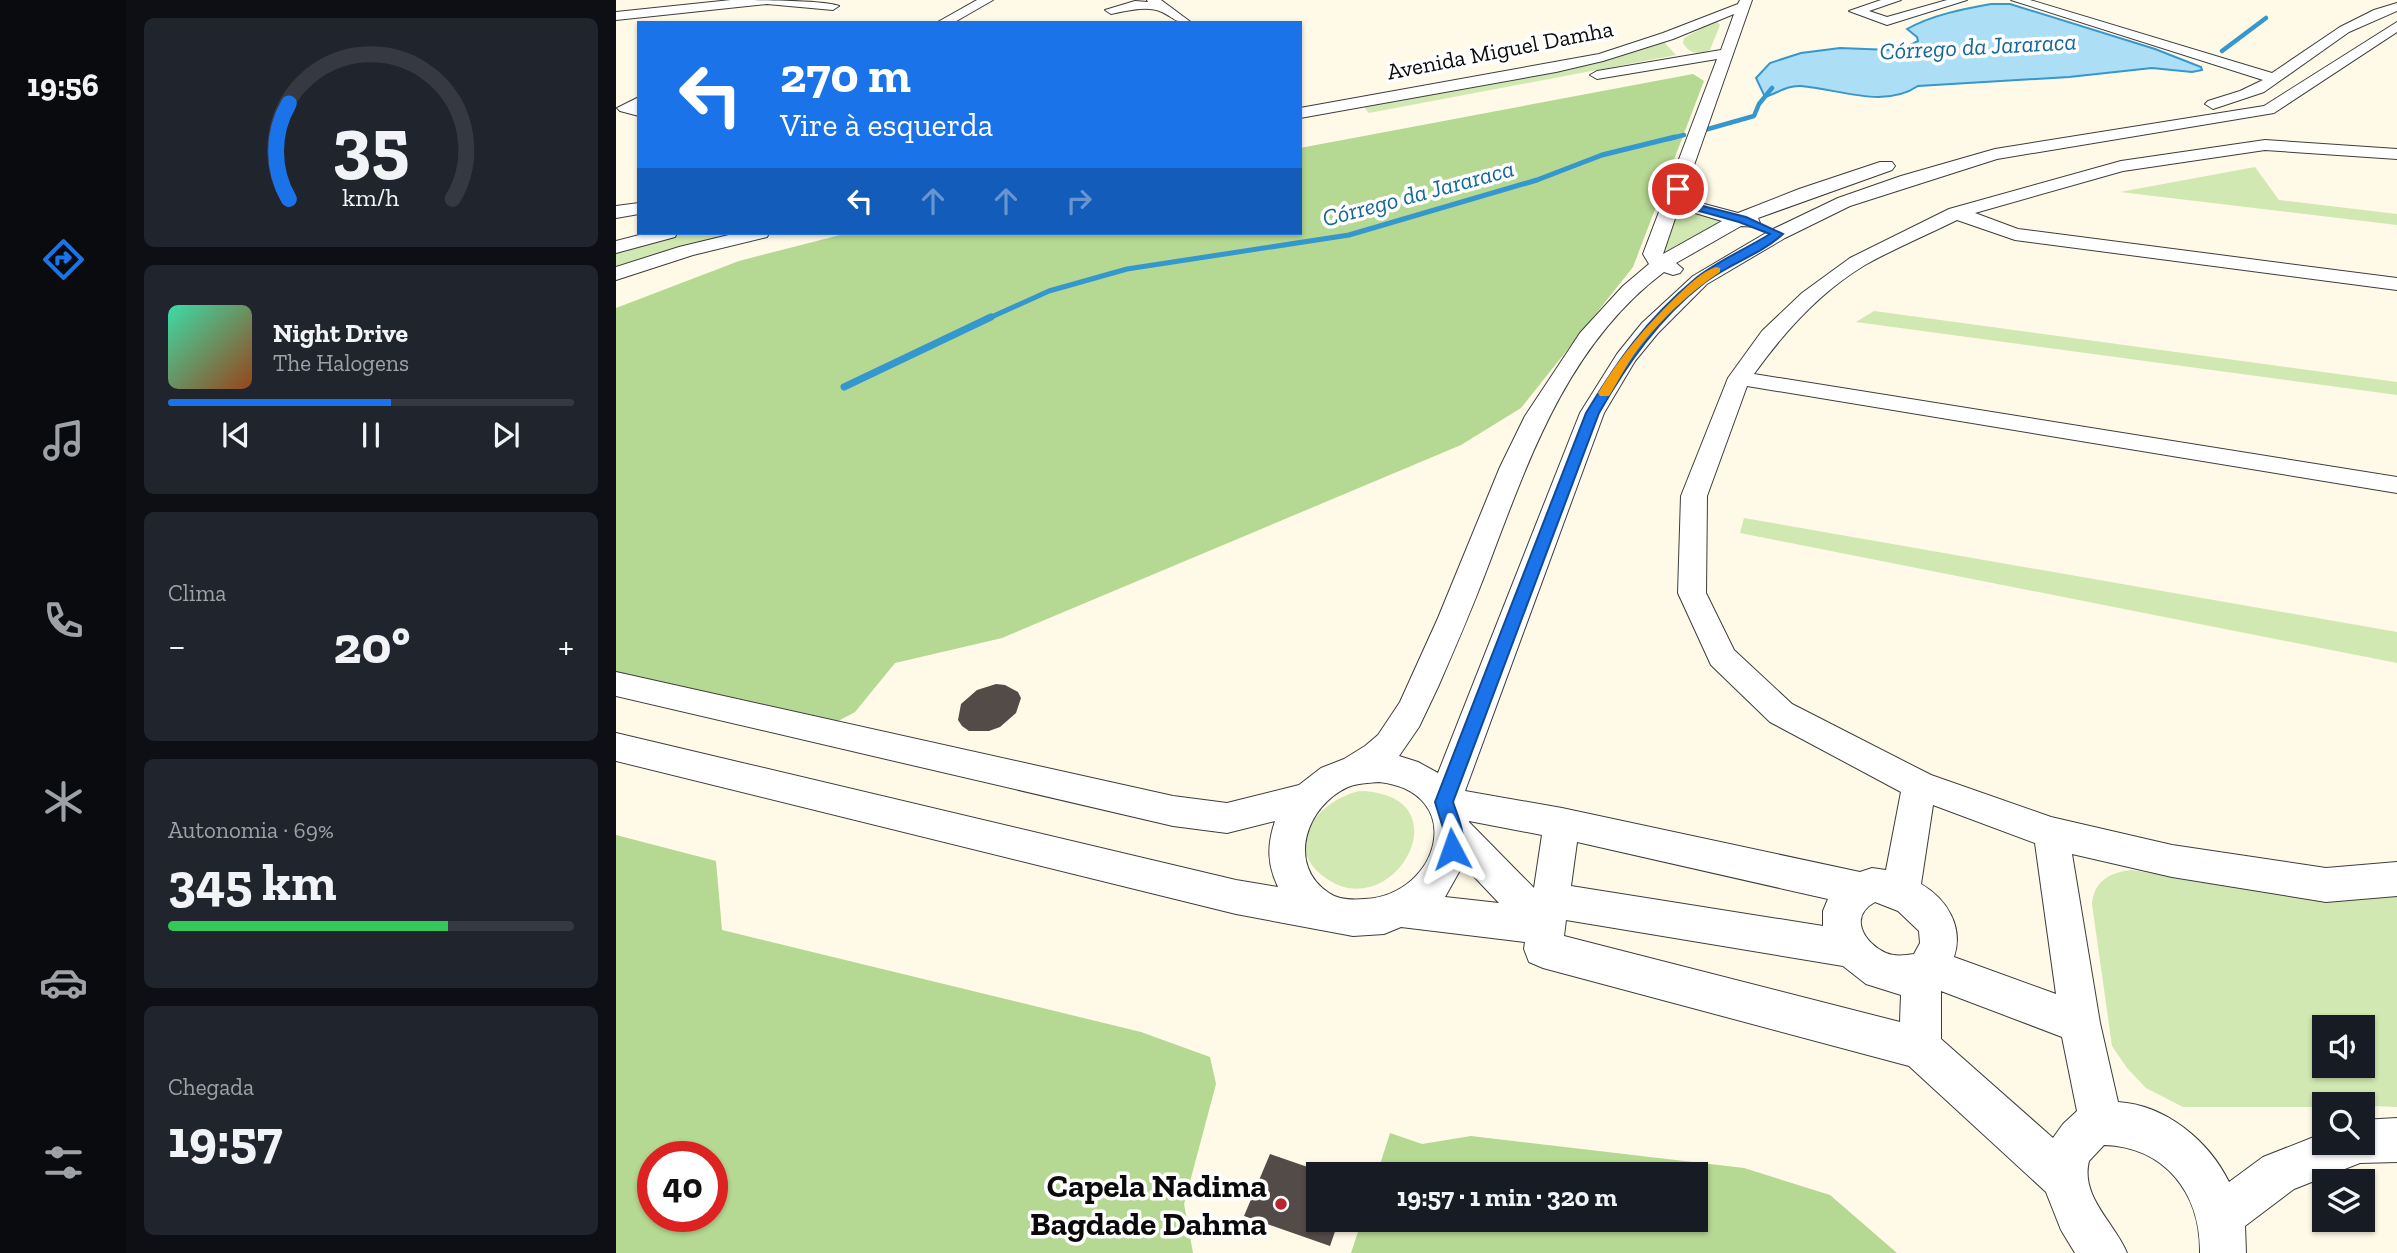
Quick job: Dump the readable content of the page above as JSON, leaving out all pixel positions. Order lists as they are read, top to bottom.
{
  "streets": {
    "street": ["Avenida Miguel Damha"]
  },
  "water": ["Córrego da Jararaca"],
  "places": ["Capela Nadima Bagdade Dahma"],
  "page": {
    "tabs": "19:56",
    "turn": ["270 m", "Vire à esquerda"],
    "song": ["Night Drive", "The Halogens"],
    "tile": [
      "Clima",
      ["Autonomia · 69%", "345 km"],
      ["Chegada", "19:57"]
    ],
    "heat": ["−", "20°", "+"],
    "limit": "40",
    "trip": "19:57 · 1 min · 320 m",
    "gauge": ["35", "km/h"]
  }
}
